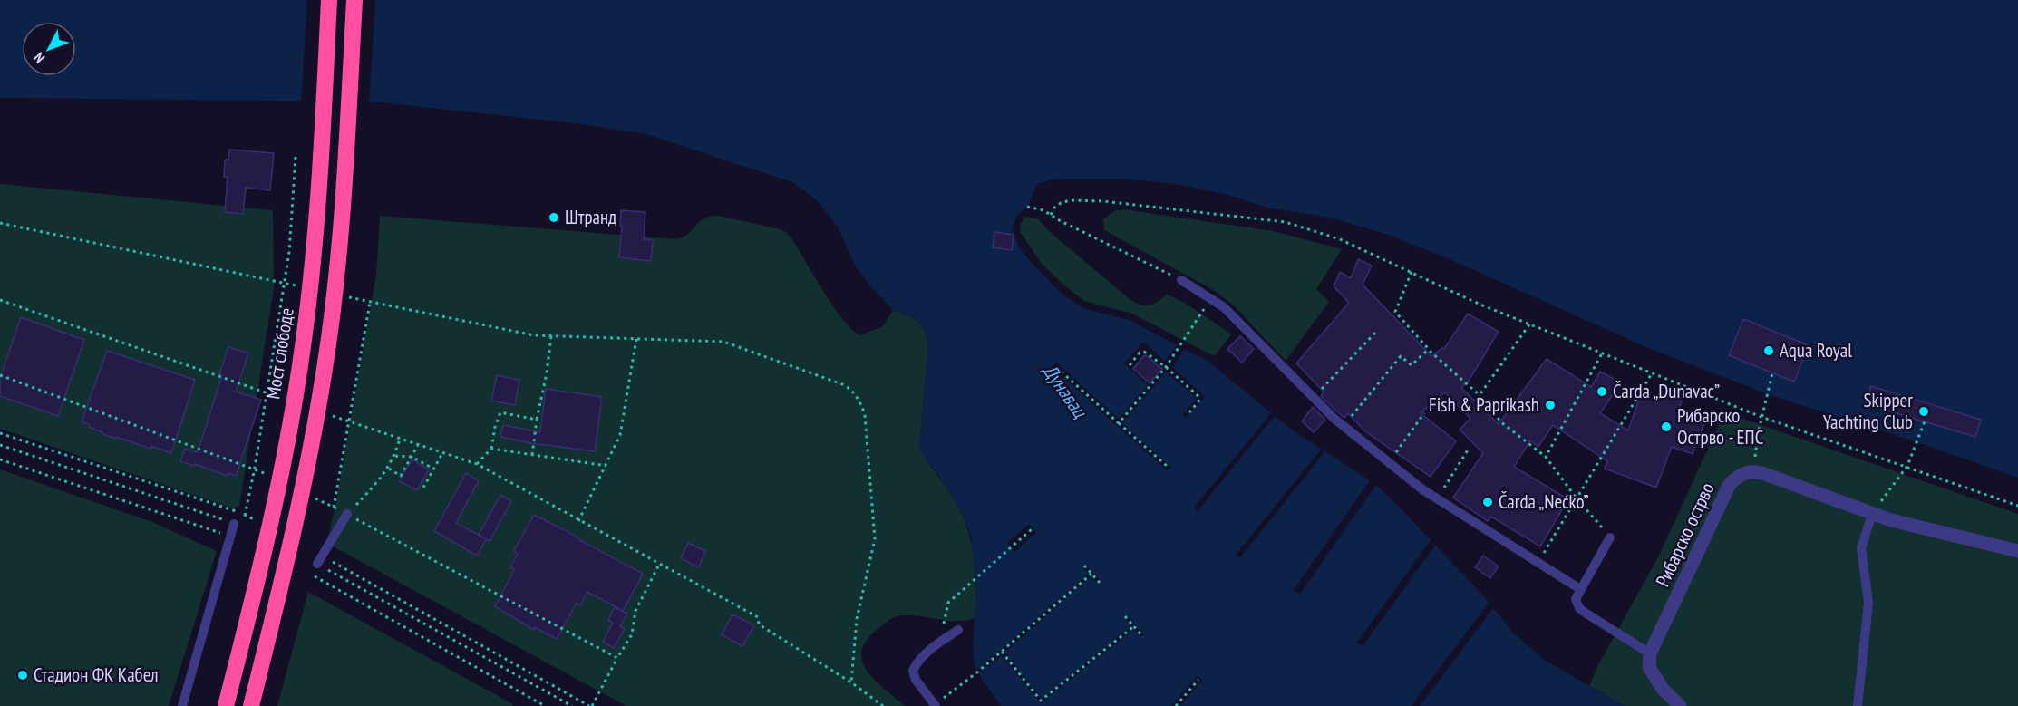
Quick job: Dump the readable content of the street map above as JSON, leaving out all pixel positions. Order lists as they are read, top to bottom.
{
  "streets": {
    "highway": ["Мост слободе"],
    "street": ["Рибарско острво"]
  },
  "water": ["Дунавац"],
  "places": [
    "Штранд",
    "Aqua Royal",
    "Čarda „Dunavac”",
    "Fish & Paprikash",
    "Skipper Yachting Club",
    "Рибарско Острво - ЕПС",
    "Čarda „Nećko”",
    "Стадион ФК Кабел"
  ],
  "north": "bottom left"
}
